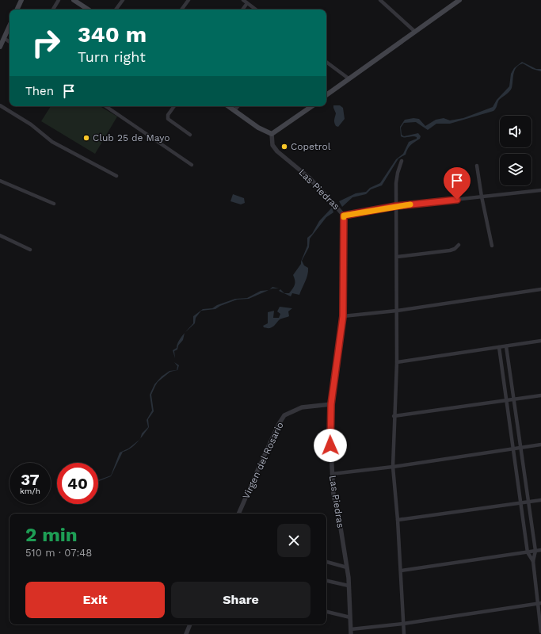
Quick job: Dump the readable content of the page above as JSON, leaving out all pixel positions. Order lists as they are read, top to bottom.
{
  "streets": {
    "street": ["Las Piedras", "Virgen del Rosario"]
  },
  "crossings": [
    ["Las Piedras", "Virgen del Rosario"]
  ],
  "places": ["Club 25 de Mayo", "Copetrol"],
  "page": {
    "turn": ["340 m", "Turn right"],
    "then": "Then",
    "speed": "37 km/h",
    "limit": "40",
    "heading": ["2 min", "510 m · 07:48"],
    "buttons": ["Exit", "Share"]
  }
}
